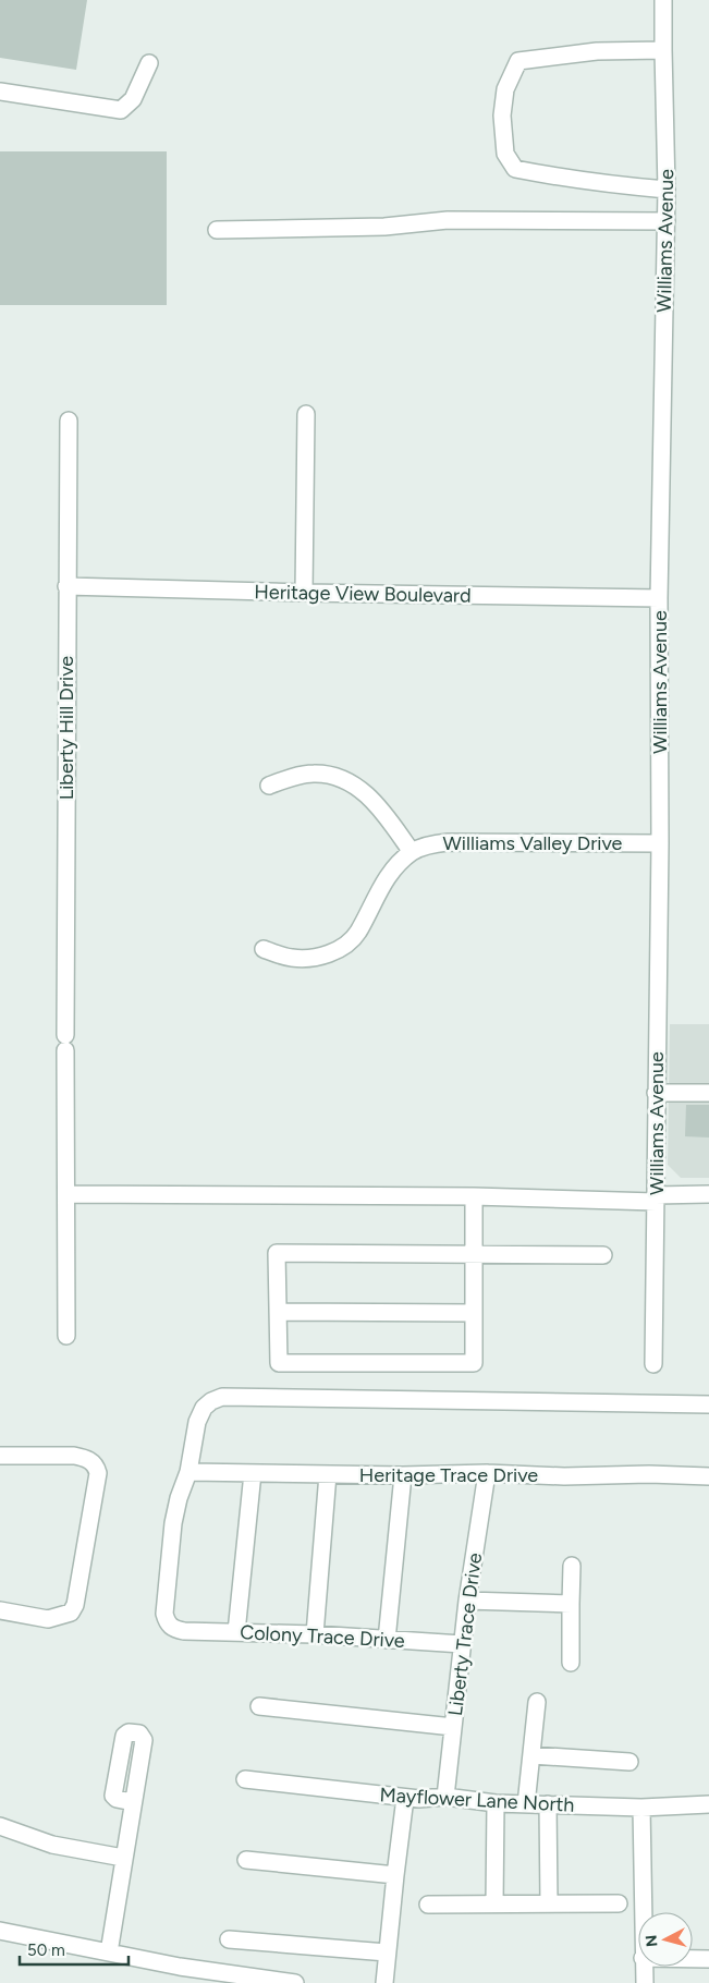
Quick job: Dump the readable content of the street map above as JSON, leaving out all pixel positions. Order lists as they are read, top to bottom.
{
  "streets": {
    "street": [
      "Williams Avenue",
      "Heritage View Boulevard",
      "Liberty Hill Drive",
      "Williams Valley Drive",
      "Heritage Trace Drive",
      "Liberty Trace Drive",
      "Colony Trace Drive",
      "Mayflower Lane North"
    ]
  },
  "crossings": [
    ["Williams Avenue", "Heritage View Boulevard"],
    ["Williams Avenue", "Williams Valley Drive"],
    ["Heritage View Boulevard", "Liberty Hill Drive"],
    ["Heritage Trace Drive", "Liberty Trace Drive"],
    ["Heritage Trace Drive", "Colony Trace Drive"],
    ["Liberty Trace Drive", "Colony Trace Drive"],
    ["Liberty Trace Drive", "Mayflower Lane North"]
  ],
  "scale_bar": "50 m",
  "north": "left"
}
